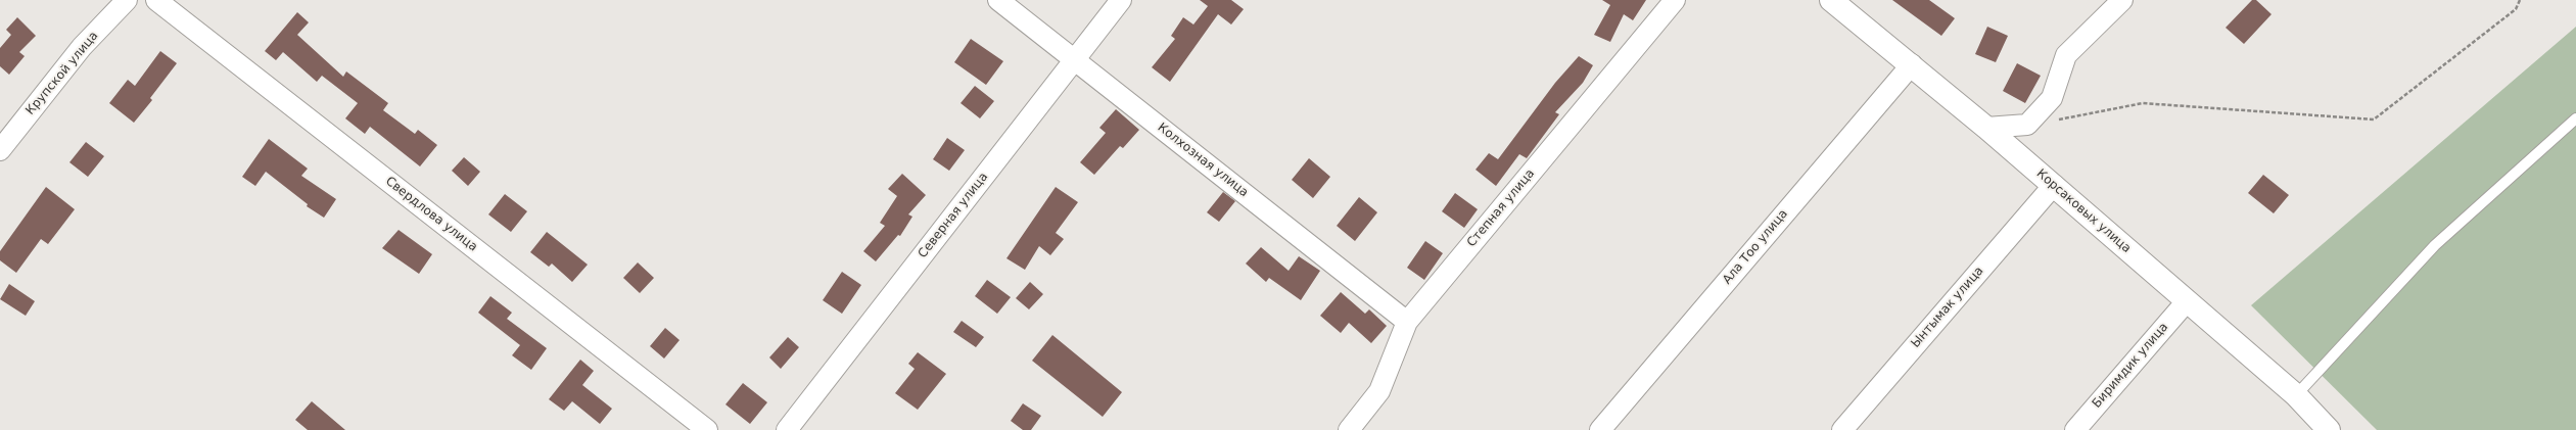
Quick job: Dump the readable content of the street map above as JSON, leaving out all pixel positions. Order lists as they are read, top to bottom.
{
  "streets": {
    "street": [
      "Крупской улица",
      "Колхозная улица",
      "Степная улица",
      "Корсаковых улица",
      "Свердлова улица",
      "Северная улица",
      "Ала Тоо улица",
      "Ынтымак улица",
      "Биримдик улица"
    ]
  },
  "crossings": [
    ["Колхозная улица", "Степная улица"],
    ["Колхозная улица", "Северная улица"],
    ["Корсаковых улица", "Ала Тоо улица"],
    ["Корсаковых улица", "Ынтымак улица"],
    ["Корсаковых улица", "Биримдик улица"]
  ]
}
